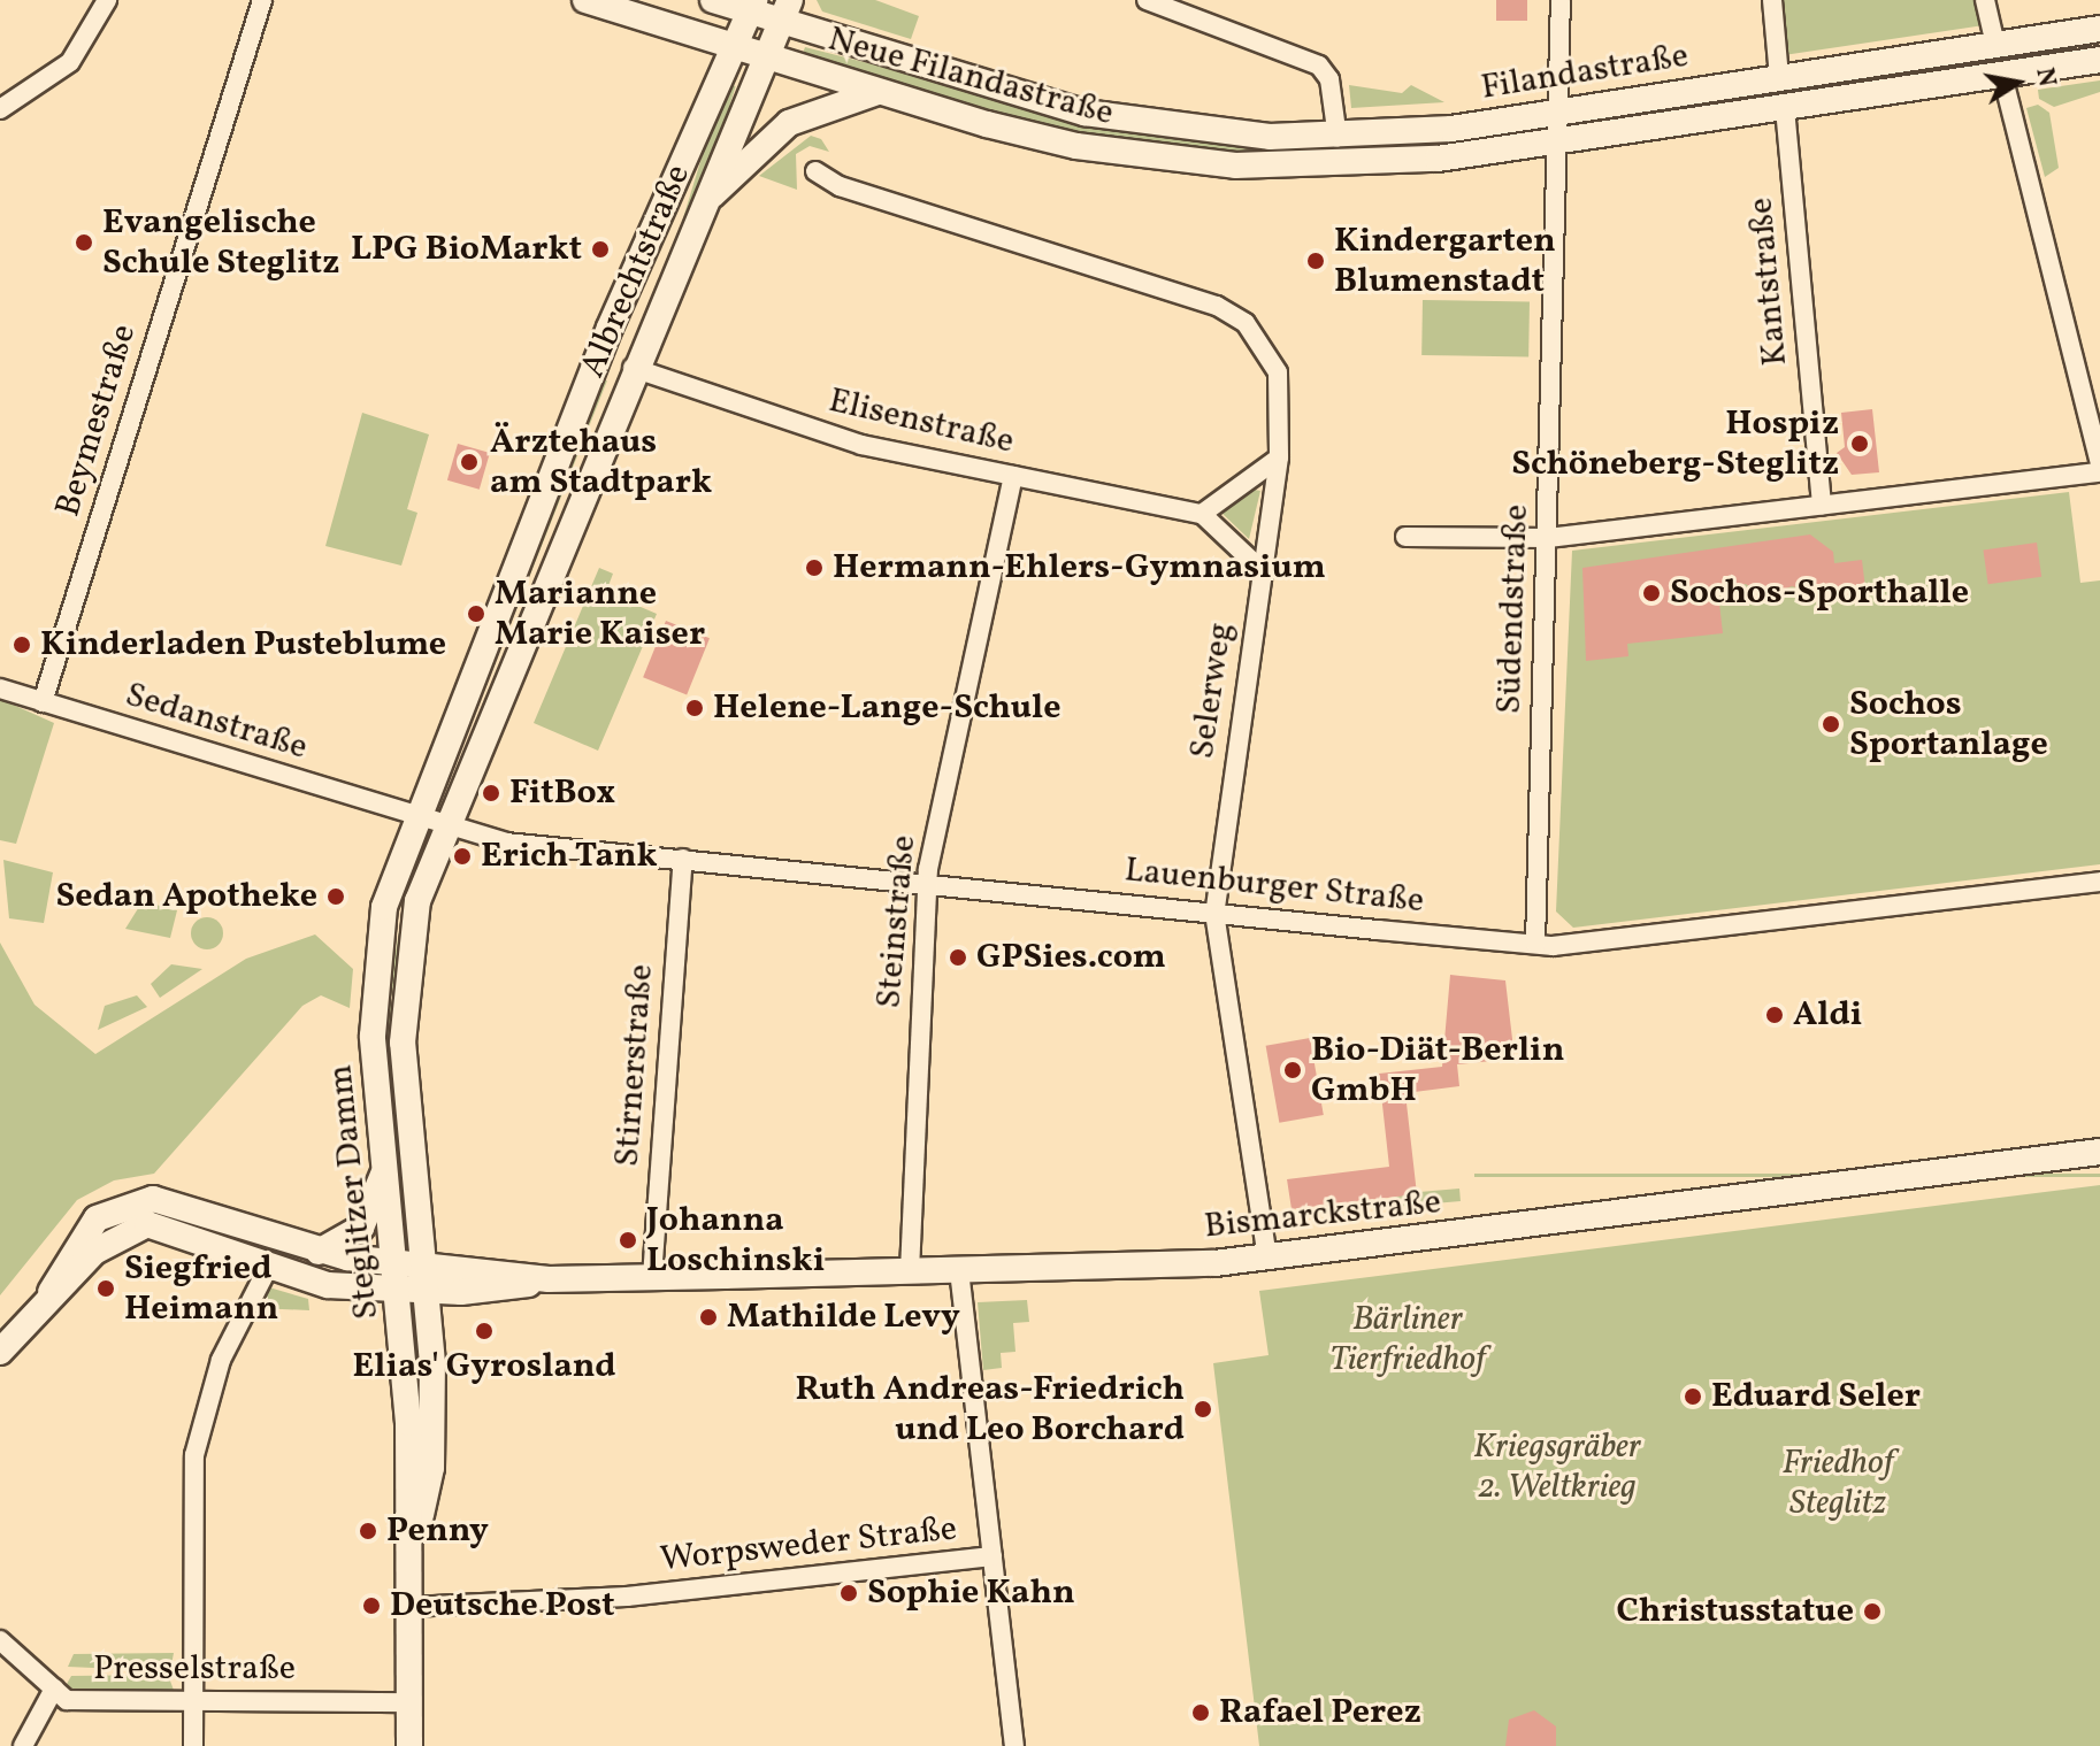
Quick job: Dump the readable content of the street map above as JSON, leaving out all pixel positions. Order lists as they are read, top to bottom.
{
  "streets": {
    "main road": [
      "Filandastraße",
      "Neue Filandastraße",
      "Albrechtstraße",
      "Steglitzer Damm",
      "Bismarckstraße"
    ],
    "street": [
      "Kantstraße",
      "Beymestraße",
      "Elisenstraße",
      "Südendstraße",
      "Selerweg",
      "Sedanstraße",
      "Lauenburger Straße",
      "Steinstraße",
      "Stirnerstraße",
      "Worpsweder Straße",
      "Presselstraße"
    ]
  },
  "crossings": [
    ["Filandastraße", "Neue Filandastraße"],
    ["Filandastraße", "Kantstraße"],
    ["Filandastraße", "Südendstraße"],
    ["Neue Filandastraße", "Albrechtstraße"],
    ["Albrechtstraße", "Elisenstraße"],
    ["Albrechtstraße", "Sedanstraße"],
    ["Albrechtstraße", "Lauenburger Straße"],
    ["Albrechtstraße", "Steglitzer Damm"],
    ["Beymestraße", "Sedanstraße"],
    ["Elisenstraße", "Steinstraße"],
    ["Südendstraße", "Lauenburger Straße"],
    ["Selerweg", "Lauenburger Straße"],
    ["Selerweg", "Bismarckstraße"],
    ["Sedanstraße", "Lauenburger Straße"],
    ["Sedanstraße", "Steglitzer Damm"],
    ["Lauenburger Straße", "Steinstraße"],
    ["Lauenburger Straße", "Stirnerstraße"],
    ["Lauenburger Straße", "Steglitzer Damm"],
    ["Steinstraße", "Bismarckstraße"],
    ["Stirnerstraße", "Bismarckstraße"],
    ["Steglitzer Damm", "Bismarckstraße"],
    ["Steglitzer Damm", "Worpsweder Straße"],
    ["Steglitzer Damm", "Presselstraße"]
  ],
  "parks": ["Bärliner Tierfriedhof", "Kriegsgräber 2. Weltkrieg", "Friedhof Steglitz"],
  "places": [
    "Evangelische Schule Steglitz",
    "LPG BioMarkt",
    "Kindergarten Blumenstadt",
    "Hospiz Schöneberg-Steglitz",
    "Ärztehaus am Stadtpark",
    "Hermann-Ehlers-Gymnasium",
    "Sochos-Sporthalle",
    "Marianne Marie Kaiser",
    "Kinderladen Pusteblume",
    "Helene-Lange-Schule",
    "Sochos Sportanlage",
    "FitBox",
    "Erich Tank",
    "Sedan Apotheke",
    "GPSies.com",
    "Aldi",
    "Bio-Diät-Berlin GmbH",
    "Johanna Loschinski",
    "Siegfried Heimann",
    "Mathilde Levy",
    "Elias' Gyrosland",
    "Eduard Seler",
    "Ruth Andreas-Friedrich und Leo Borchard",
    "Penny",
    "Sophie Kahn",
    "Deutsche Post",
    "Christusstatue",
    "Rafael Perez"
  ],
  "north": "right"
}
